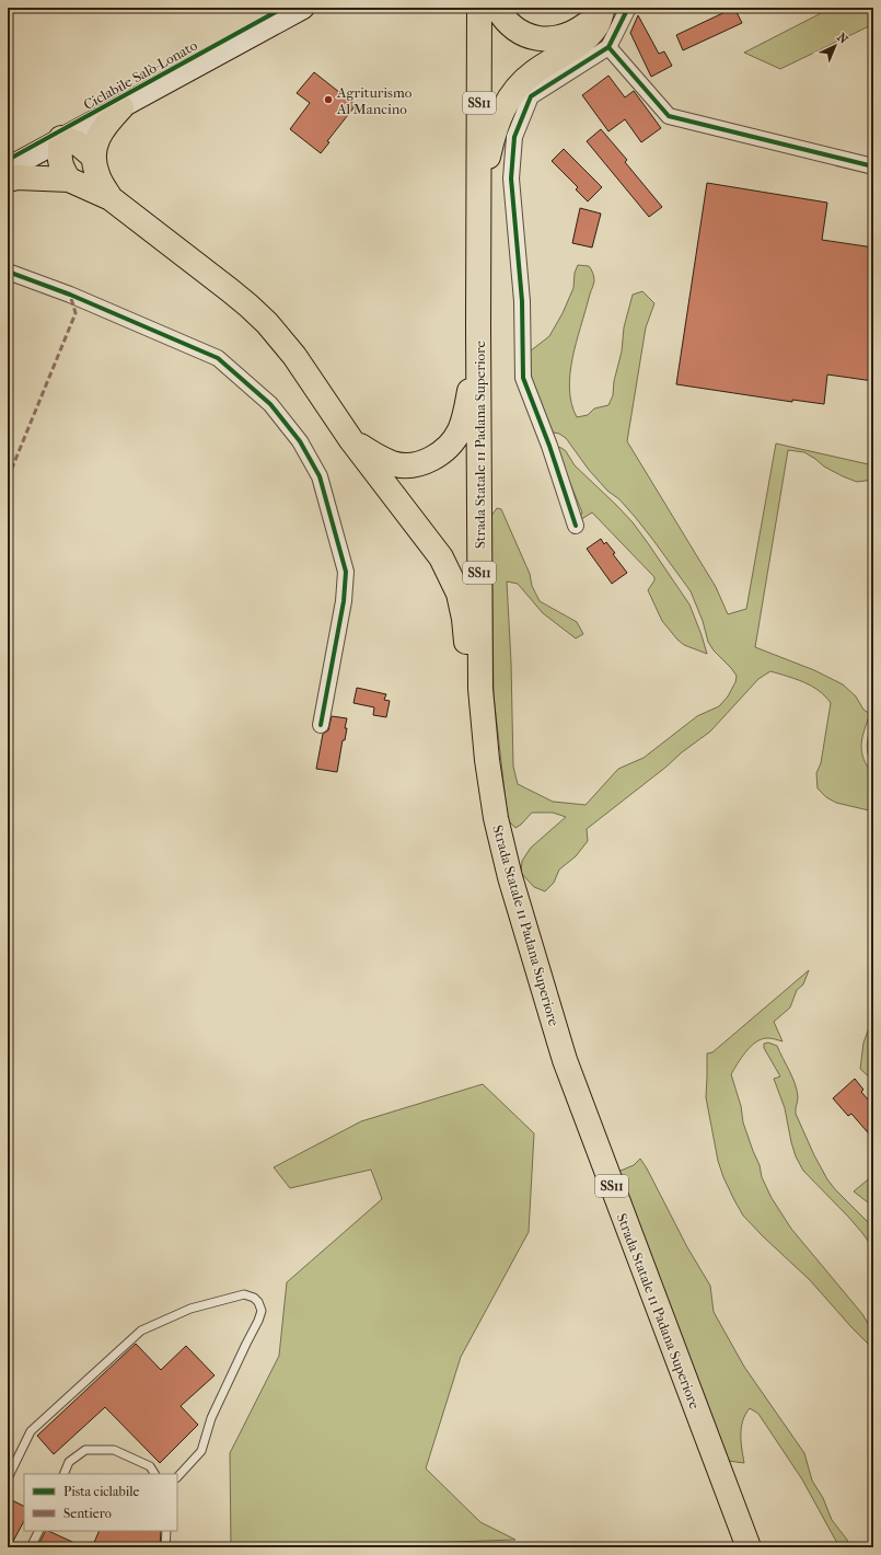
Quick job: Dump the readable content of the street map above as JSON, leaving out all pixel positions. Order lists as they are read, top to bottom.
{
  "streets": {
    "highway": ["SS11", "Strada Statale 11 Padana Superiore"],
    "cycle path": ["Ciclabile Salò-Lonato"]
  },
  "places": ["Agriturismo Al Mancino"],
  "legend": ["Pista ciclabile", "Sentiero"],
  "north": "top right"
}
